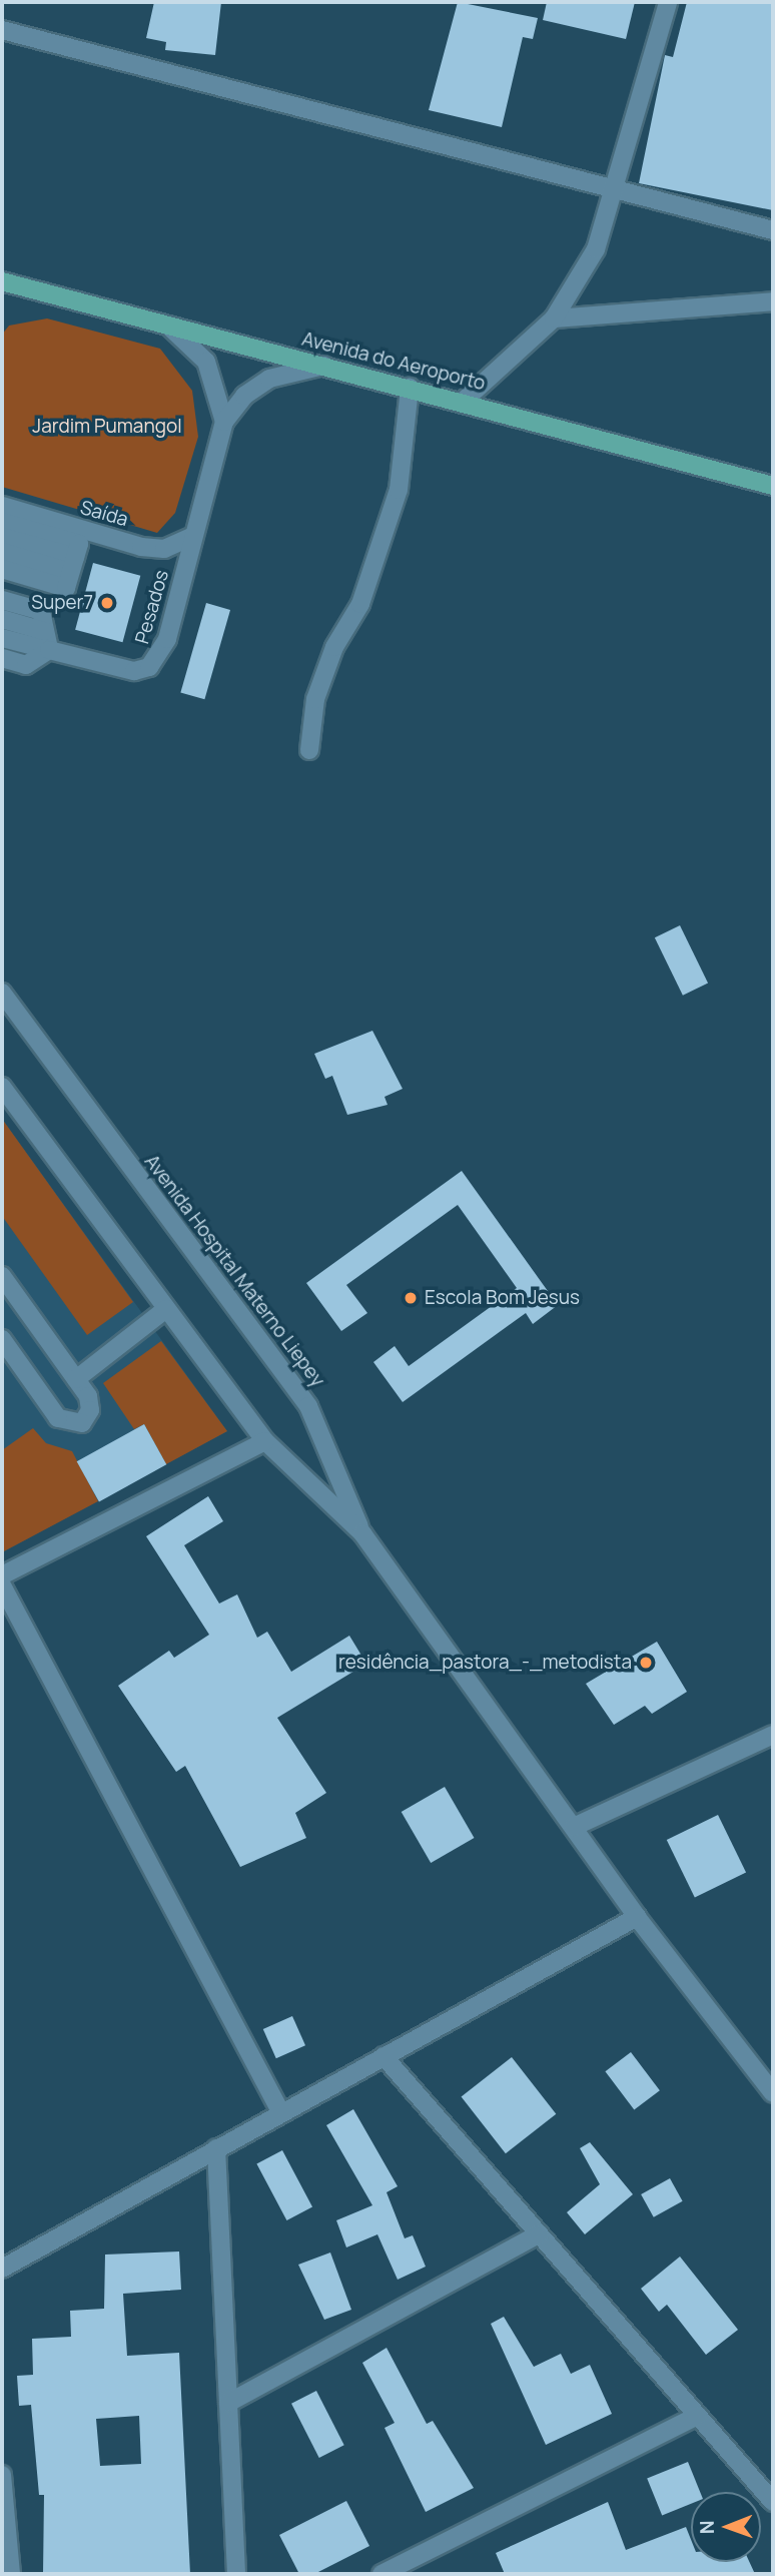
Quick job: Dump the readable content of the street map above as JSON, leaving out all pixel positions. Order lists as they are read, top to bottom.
{
  "streets": {
    "main road": ["Avenida do Aeroporto"],
    "street": ["Saída", "Pesados", "Avenida Hospital Materno Liepey"]
  },
  "crossings": [
    ["Saída", "Pesados"]
  ],
  "parks": ["Jardim Pumangol"],
  "places": ["Super7", "Escola Bom Jesus", "residência_pastora_-_metodista"],
  "north": "left"
}
